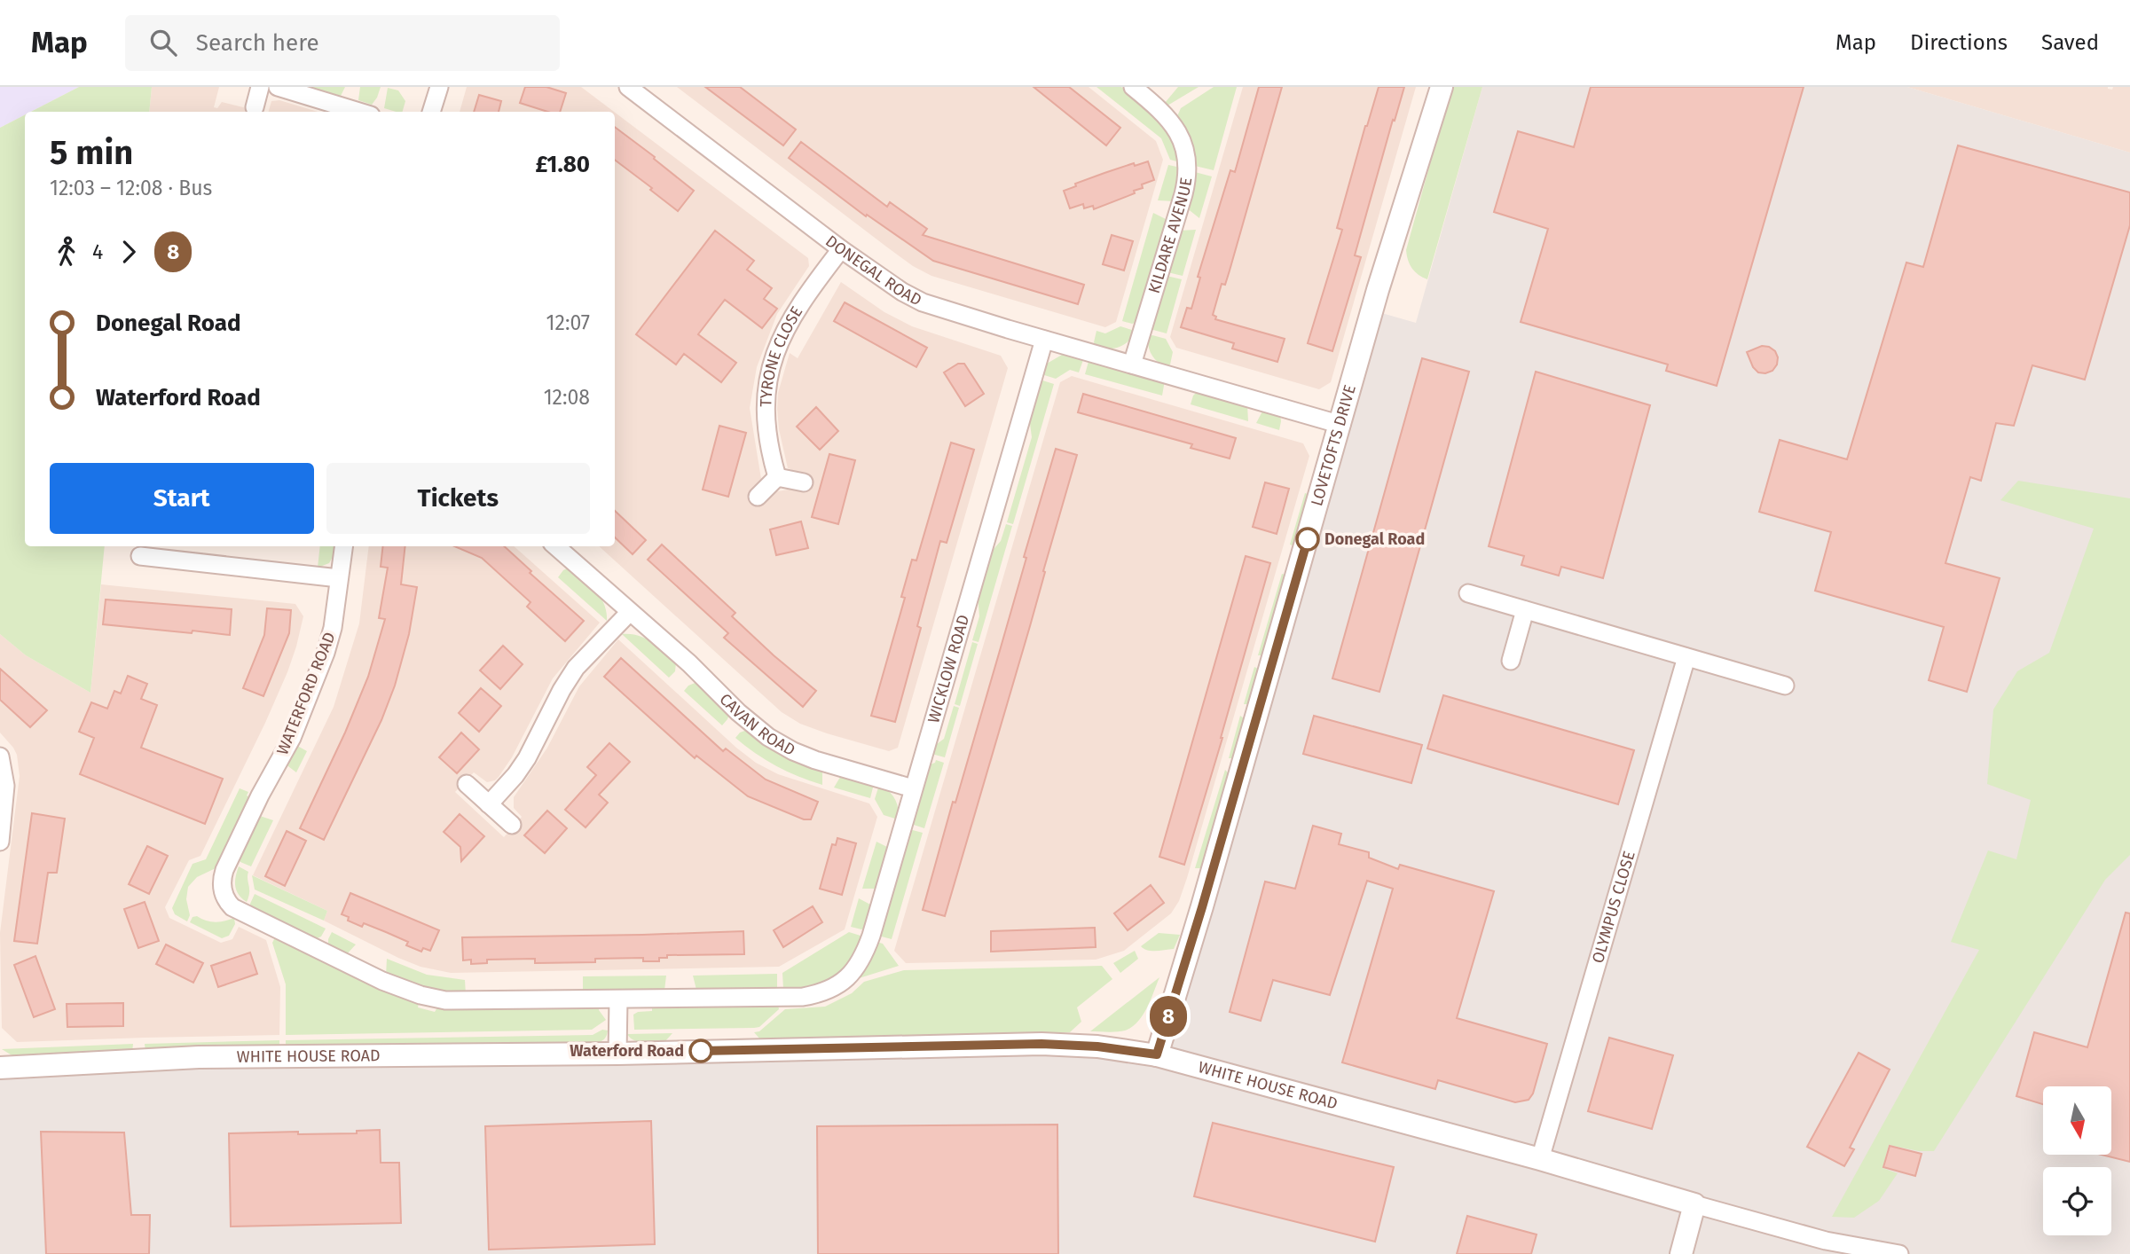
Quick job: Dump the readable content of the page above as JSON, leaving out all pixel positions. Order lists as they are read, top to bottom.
{
  "streets": {
    "street": [
      "KILDARE AVENUE",
      "DONEGAL ROAD",
      "TYRONE CLOSE",
      "LOVETOFTS DRIVE",
      "WICKLOW ROAD",
      "WATERFORD ROAD",
      "CAVAN ROAD",
      "OLYMPUS CLOSE",
      "WHITE HOUSE ROAD"
    ]
  },
  "crossings": [
    ["KILDARE AVENUE", "DONEGAL ROAD"],
    ["DONEGAL ROAD", "TYRONE CLOSE"],
    ["DONEGAL ROAD", "LOVETOFTS DRIVE"],
    ["DONEGAL ROAD", "WICKLOW ROAD"],
    ["LOVETOFTS DRIVE", "WHITE HOUSE ROAD"],
    ["WICKLOW ROAD", "WATERFORD ROAD"],
    ["WICKLOW ROAD", "CAVAN ROAD"],
    ["OLYMPUS CLOSE", "WHITE HOUSE ROAD"]
  ],
  "places": ["Donegal Road", "Waterford Road"],
  "lines": ["bus line 8"],
  "north": "bottom",
  "page": {
    "header": "Map",
    "search": "Search here",
    "nav": ["Map", "Directions", "Saved"],
    "on_map": "8",
    "heading": ["5 min", "12:03 – 12:08 · Bus", "£1.80"],
    "legs": ["4", "8"],
    "list": [
      {
        "name": "Donegal Road",
        "value": "12:07"
      },
      {
        "name": "Waterford Road",
        "value": "12:08"
      }
    ],
    "buttons": ["Start", "Tickets"]
  }
}
